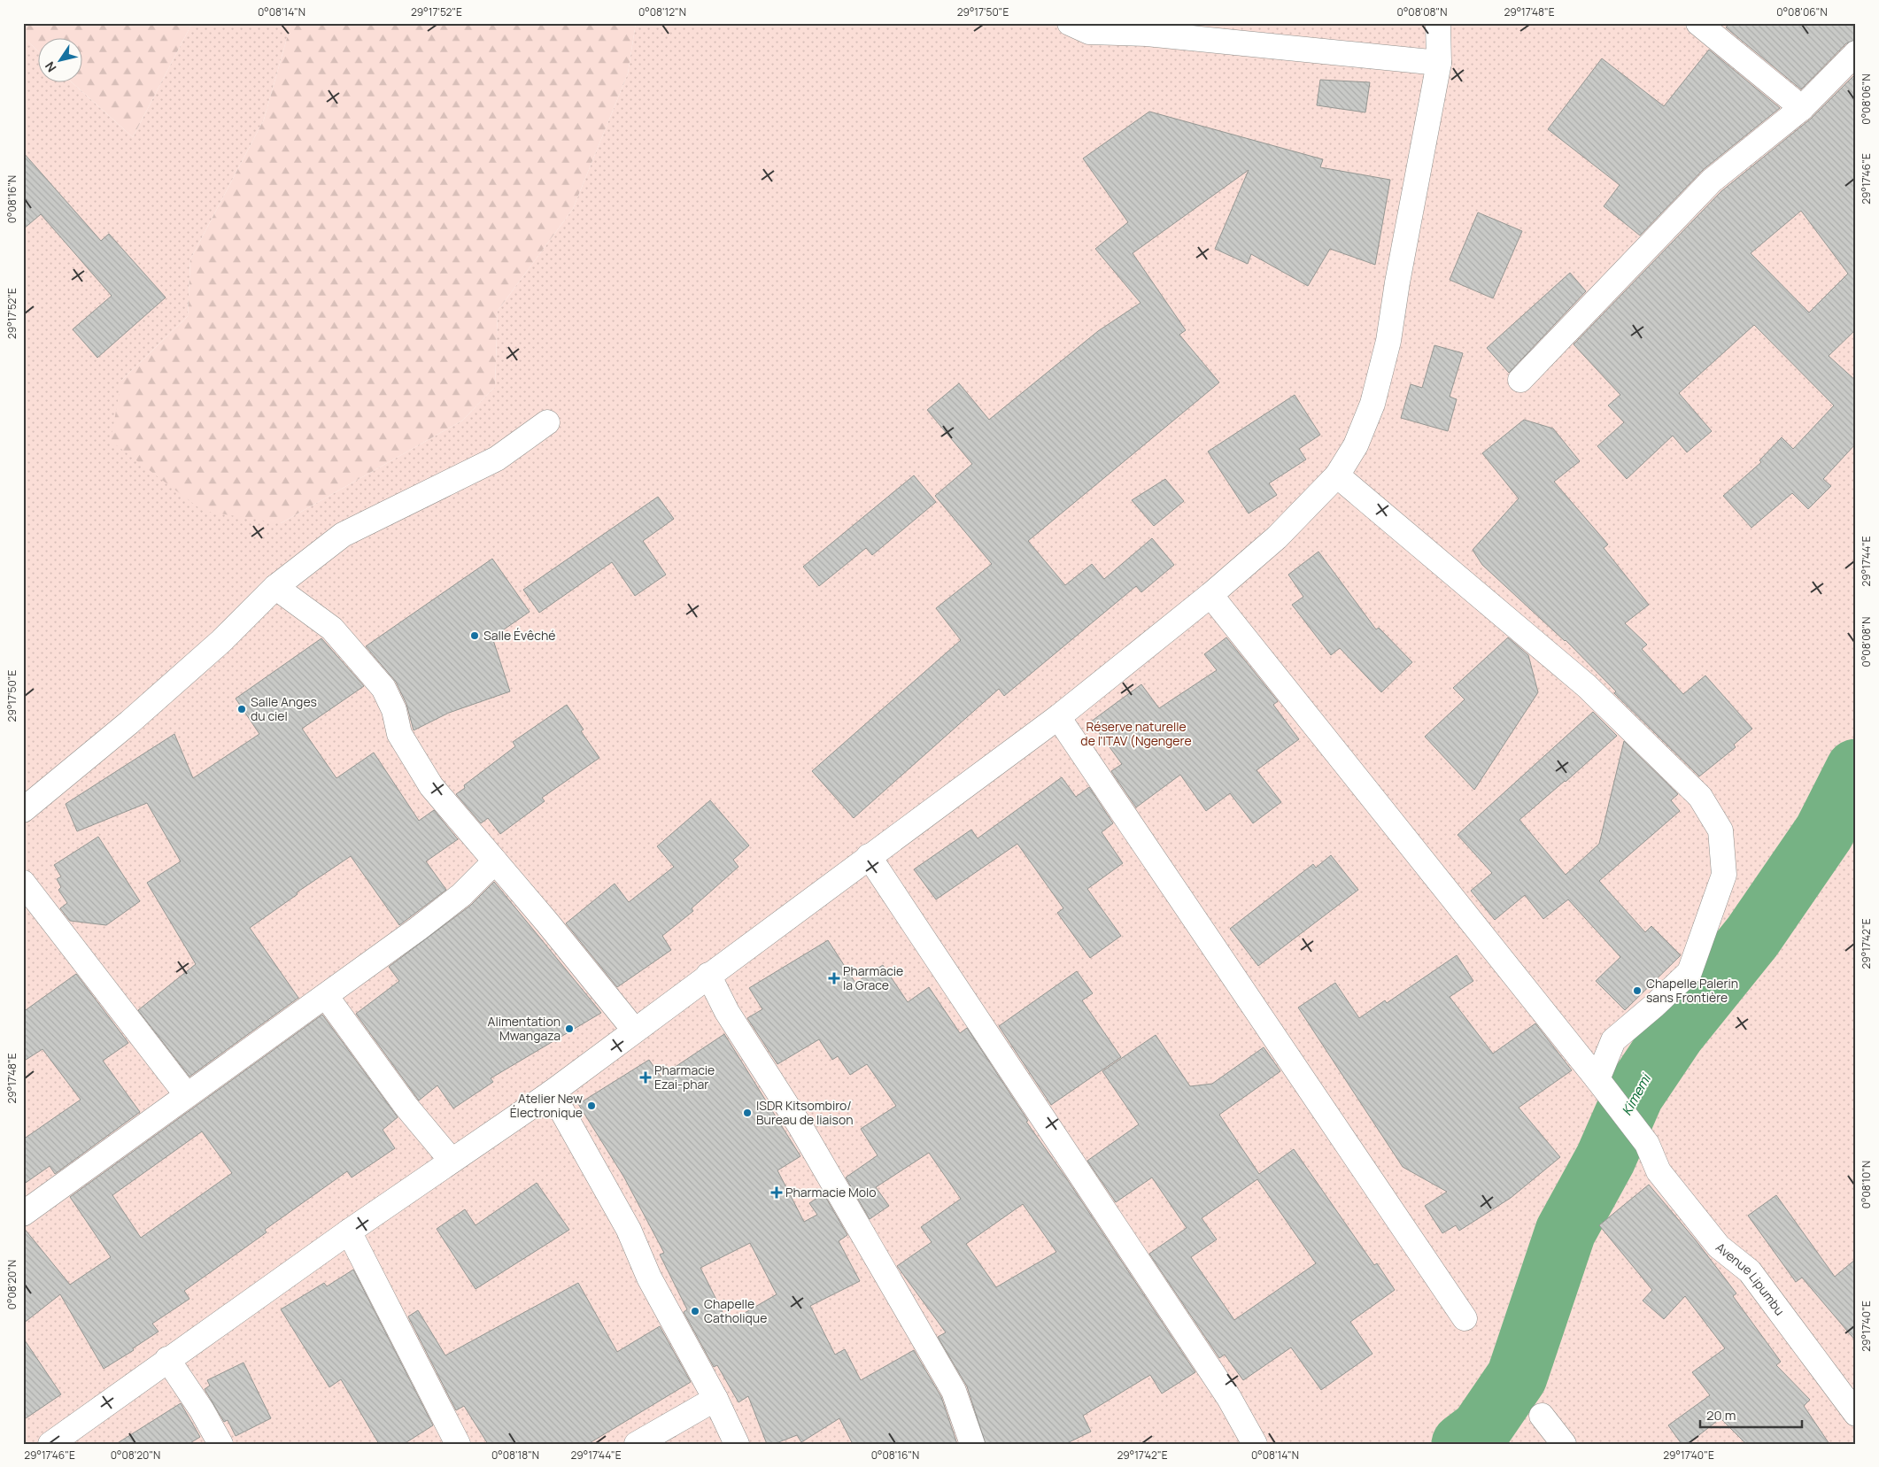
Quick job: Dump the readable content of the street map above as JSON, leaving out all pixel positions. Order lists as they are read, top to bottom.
{
  "streets": {
    "street": ["Avenue Lipumbu"]
  },
  "water": ["Kimemi"],
  "parks": ["Réserve naturelle de l'ITAV (Ngengere"],
  "places": {
    "other": [
      "Salle Évêché",
      "Salle Anges du ciel",
      "Chapelle Palerin sans Frontière",
      "Alimentation Mwangaza",
      "Atelier New Électronique",
      "ISDR Kitsombiro/ Bureau de liaison",
      "Chapelle Catholique"
    ],
    "health": ["Pharmacie la Grace", "Pharmacie Ezai-phar", "Pharmacie Molo"]
  },
  "scale_bar": "20 m",
  "north": "bottom left",
  "coordinates": [
    "0°08'14\"N",
    "29°17'52\"E",
    "0°08'12\"N",
    "29°17'50\"E",
    "0°08'08\"N",
    "29°17'48\"E",
    "0°08'06\"N",
    "29°17'46\"E",
    "0°08'16\"N",
    "29°17'44\"E",
    "29°17'42\"E",
    "0°08'10\"N",
    "0°08'20\"N",
    "29°17'40\"E",
    "0°08'18\"N"
  ]
}
